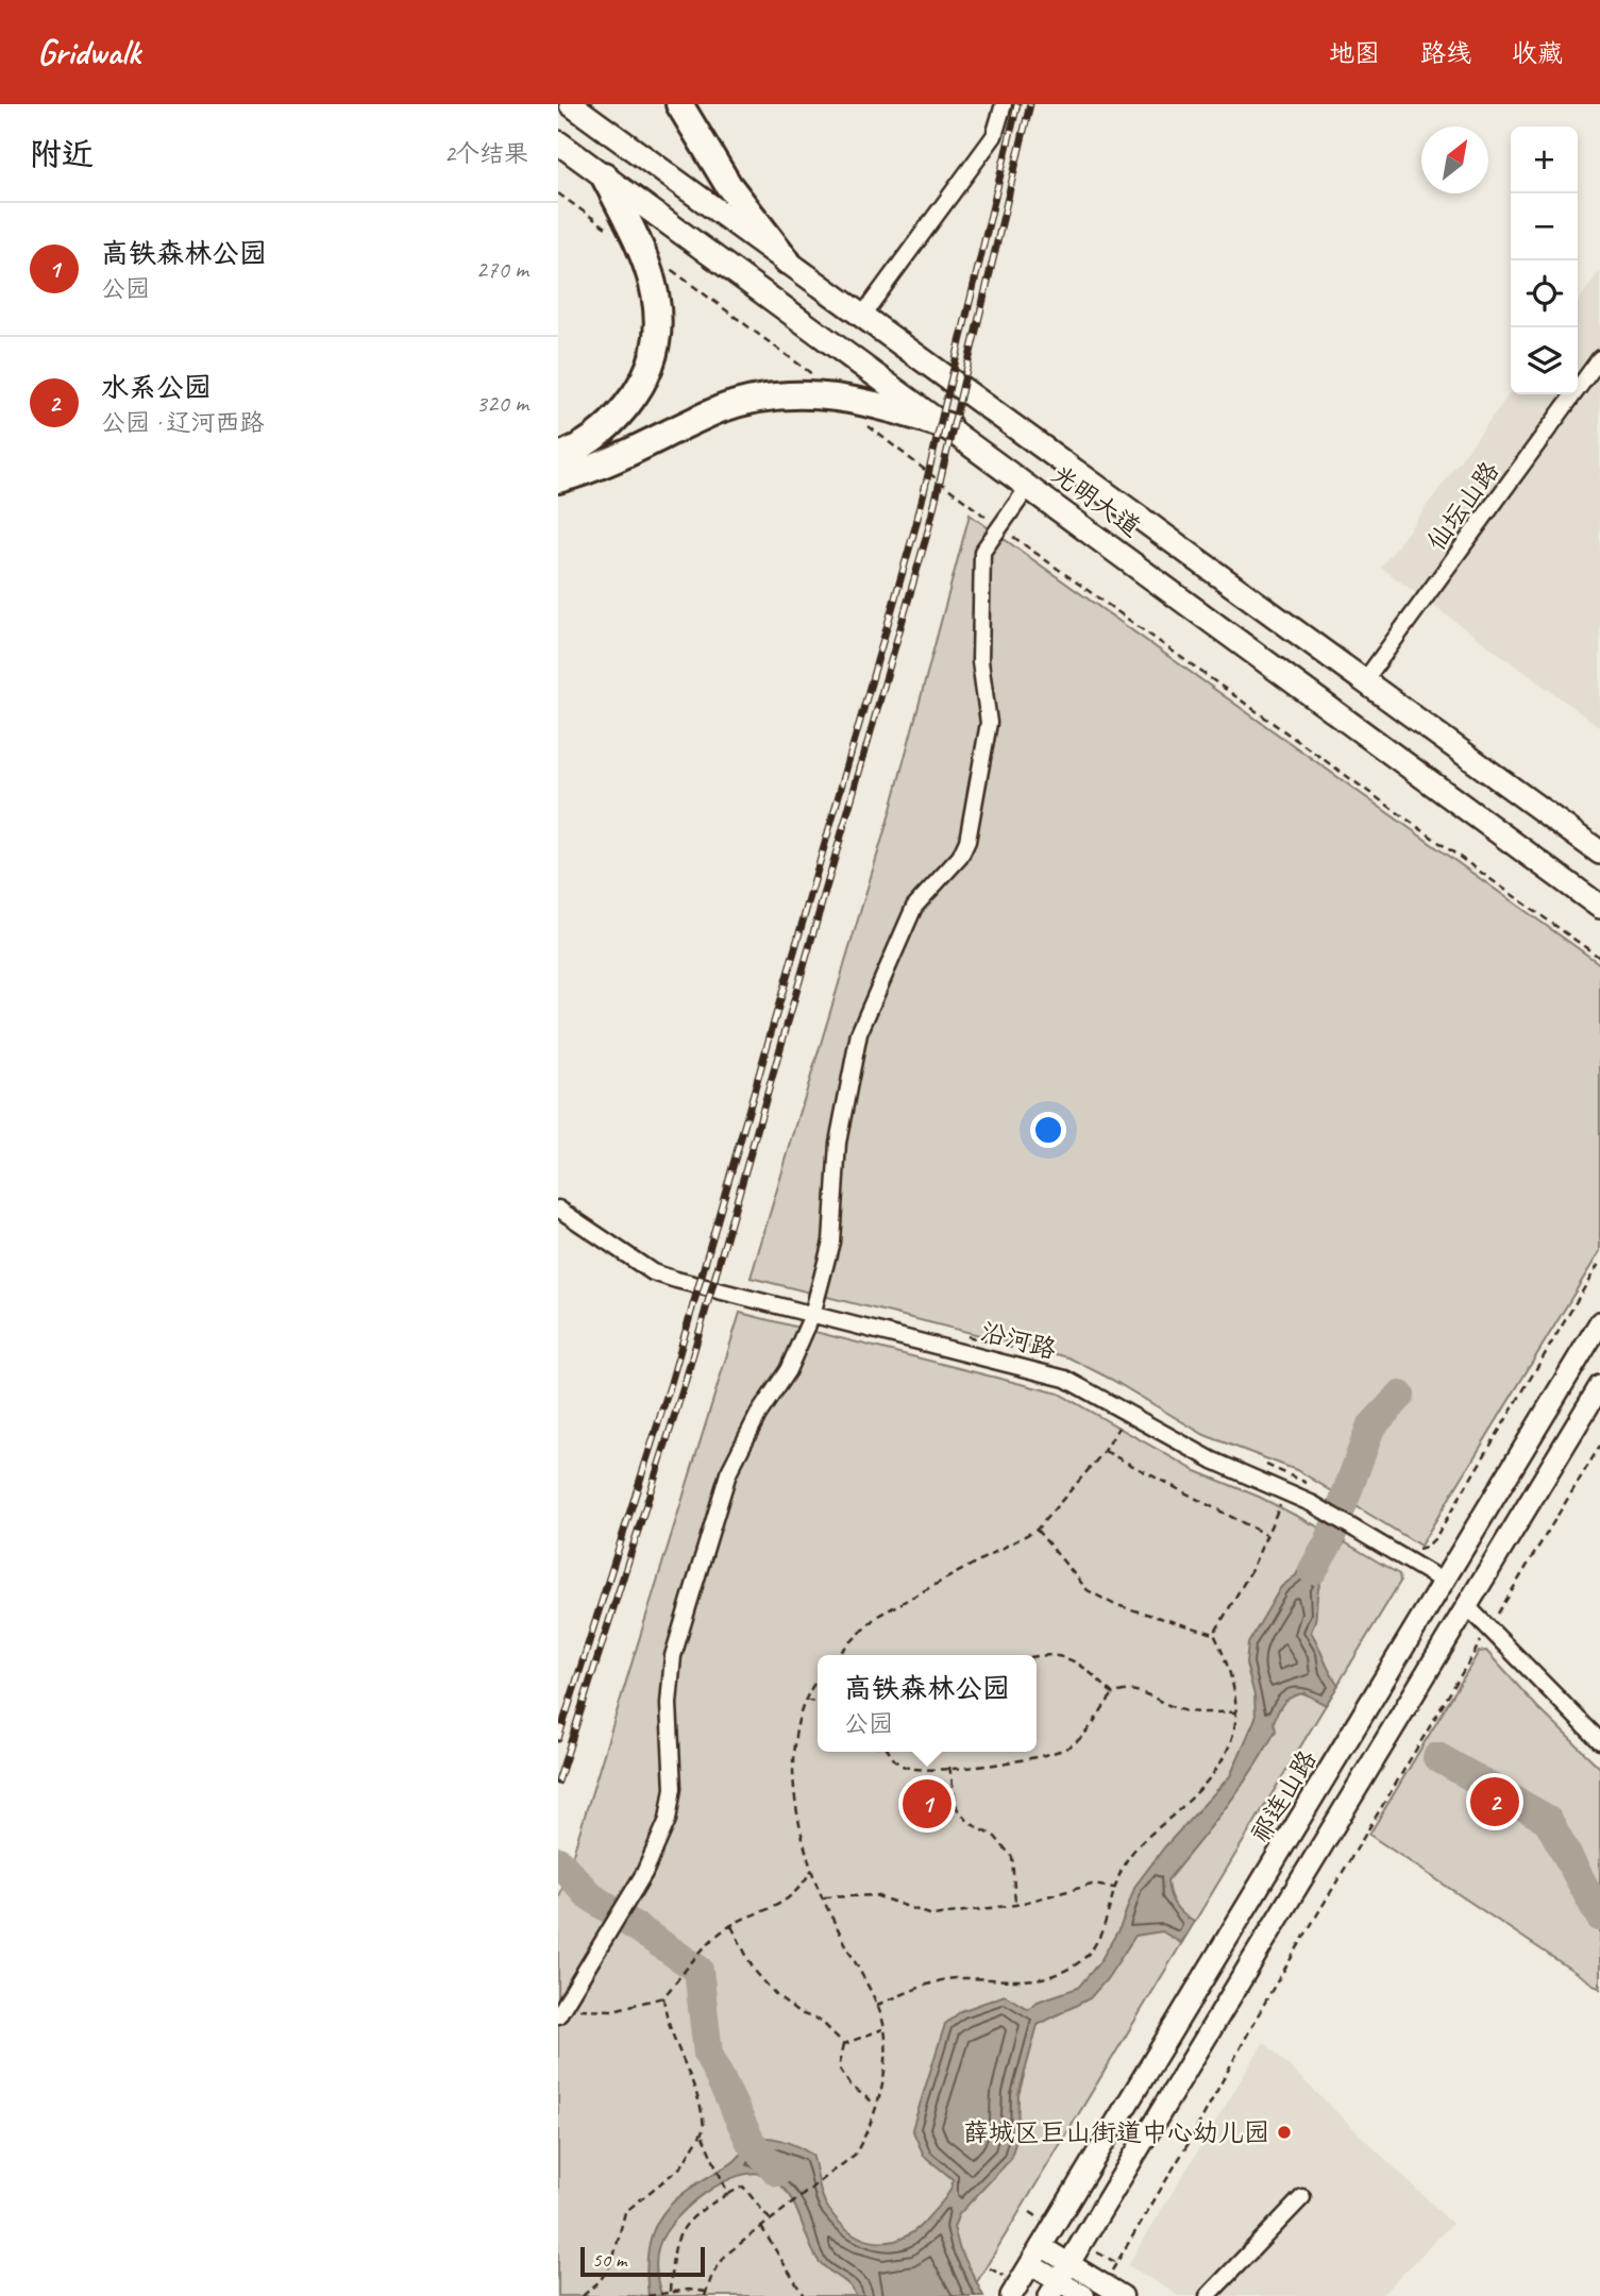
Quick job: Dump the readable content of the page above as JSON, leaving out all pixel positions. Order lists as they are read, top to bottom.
{
  "streets": {
    "main road": ["光明大道", "祁连山路"],
    "street": ["仙坛山路", "沿河路"]
  },
  "crossings": [
    ["光明大道", "仙坛山路"],
    ["沿河路", "祁连山路"]
  ],
  "places": ["薛城区巨山街道中心幼儿园"],
  "scale_bar": "50 m",
  "north": "top right",
  "page": {
    "header": "Gridwalk",
    "nav": ["地图", "路线", "收藏"],
    "heading": ["附近", "2个结果"],
    "map_buttons": ["+", "−"],
    "list": [
      {
        "mark": "1",
        "name": "高铁森林公园",
        "note": "公园",
        "value": "270 m"
      },
      {
        "mark": "2",
        "name": "水系公园",
        "note": "公园 · 辽河西路",
        "value": "320 m"
      }
    ],
    "popup": ["高铁森林公园", "公园"],
    "pins": ["2", "1"],
    "scale": "50 m"
  }
}
